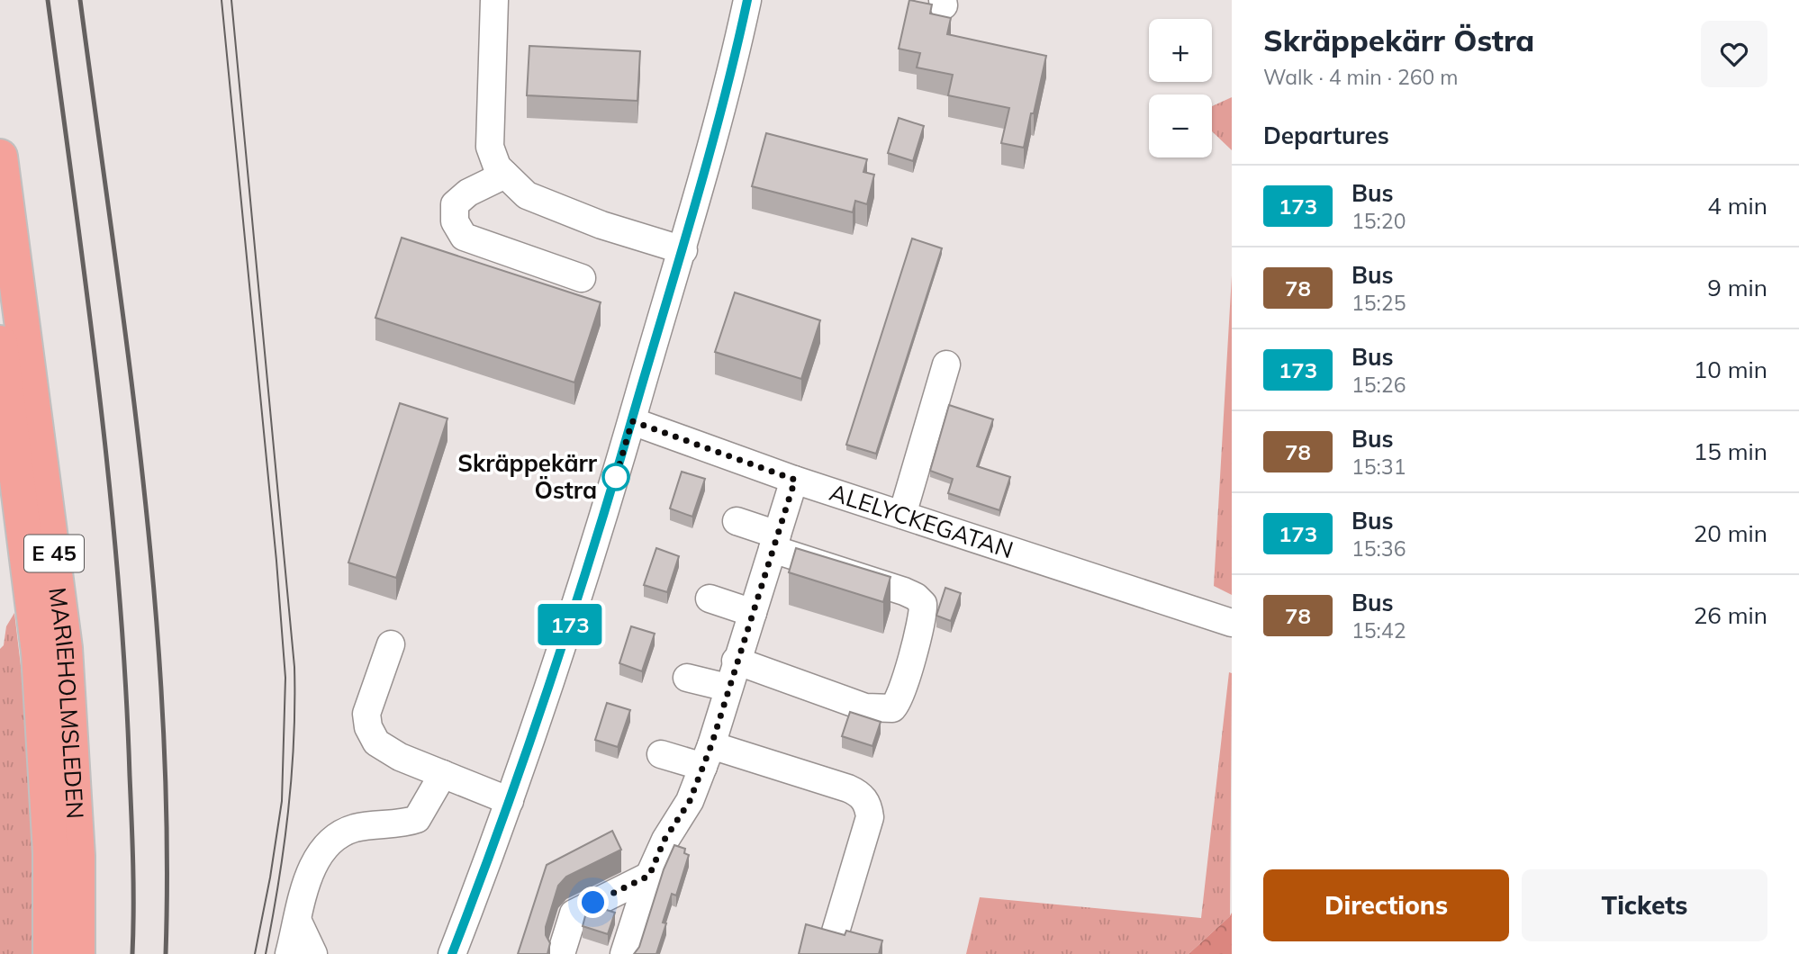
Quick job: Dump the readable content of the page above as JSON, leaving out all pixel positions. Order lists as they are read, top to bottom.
{
  "streets": {
    "highway": ["E 45", "MARIEHOLMSLEDEN"],
    "street": ["ALELYCKEGATAN"]
  },
  "places": ["Skräppekärr Östra"],
  "lines": ["bus line 173"],
  "page": {
    "on_map": "173",
    "heading": [
      ["Skräppekärr Östra", "Walk · 4 min · 260 m"],
      "Departures"
    ],
    "map_buttons": ["+", "−"],
    "list": [
      {
        "mark": "173",
        "name": "Bus",
        "note": "15:20",
        "value": "4 min"
      },
      {
        "mark": "78",
        "name": "Bus",
        "note": "15:25",
        "value": "9 min"
      },
      {
        "mark": "173",
        "name": "Bus",
        "note": "15:26",
        "value": "10 min"
      },
      {
        "mark": "78",
        "name": "Bus",
        "note": "15:31",
        "value": "15 min"
      },
      {
        "mark": "173",
        "name": "Bus",
        "note": "15:36",
        "value": "20 min"
      },
      {
        "mark": "78",
        "name": "Bus",
        "note": "15:42",
        "value": "26 min"
      }
    ],
    "buttons": ["Directions", "Tickets"]
  }
}
